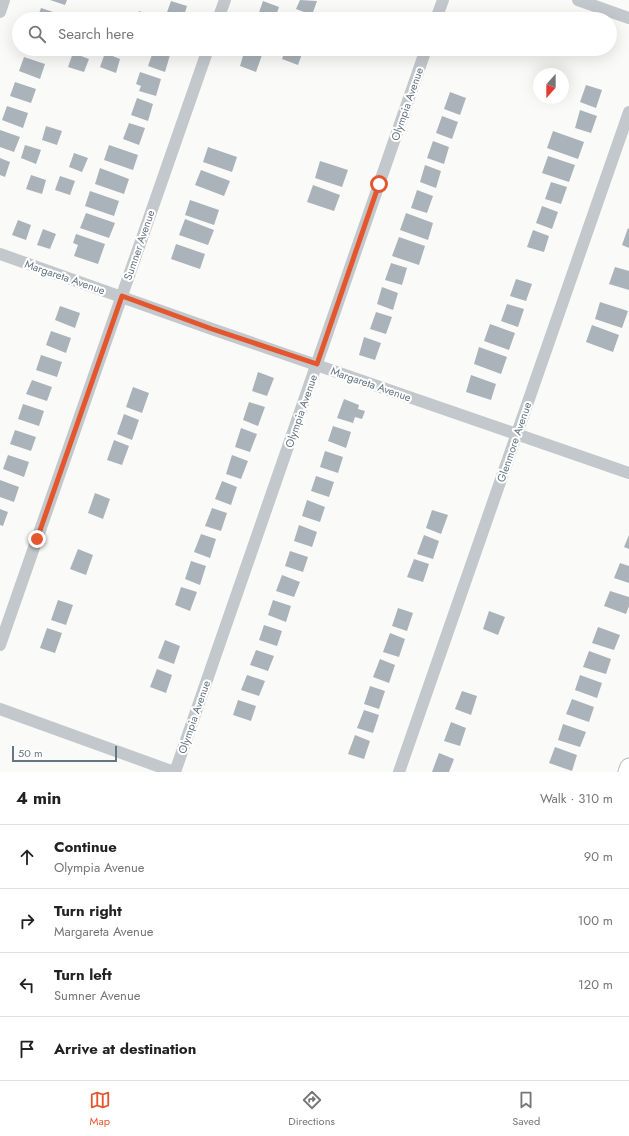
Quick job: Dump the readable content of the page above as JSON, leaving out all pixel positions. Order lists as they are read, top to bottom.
{
  "streets": {
    "street": [
      "Olympia Avenue",
      "Sumner Avenue",
      "Margareta Avenue",
      "Glenmore Avenue"
    ]
  },
  "crossings": [
    ["Olympia Avenue", "Margareta Avenue"],
    ["Sumner Avenue", "Margareta Avenue"],
    ["Margareta Avenue", "Glenmore Avenue"]
  ],
  "scale_bar": "50 m",
  "north": "bottom",
  "page": {
    "search": "Search here",
    "scale": "50 m",
    "heading": ["4 min", "Walk · 310 m"],
    "list": [
      ["Continue", "Olympia Avenue", "90 m"],
      ["Turn right", "Margareta Avenue", "100 m"],
      ["Turn left", "Sumner Avenue", "120 m"],
      "Arrive at destination"
    ],
    "nav": ["Map", "Directions", "Saved"]
  }
}
